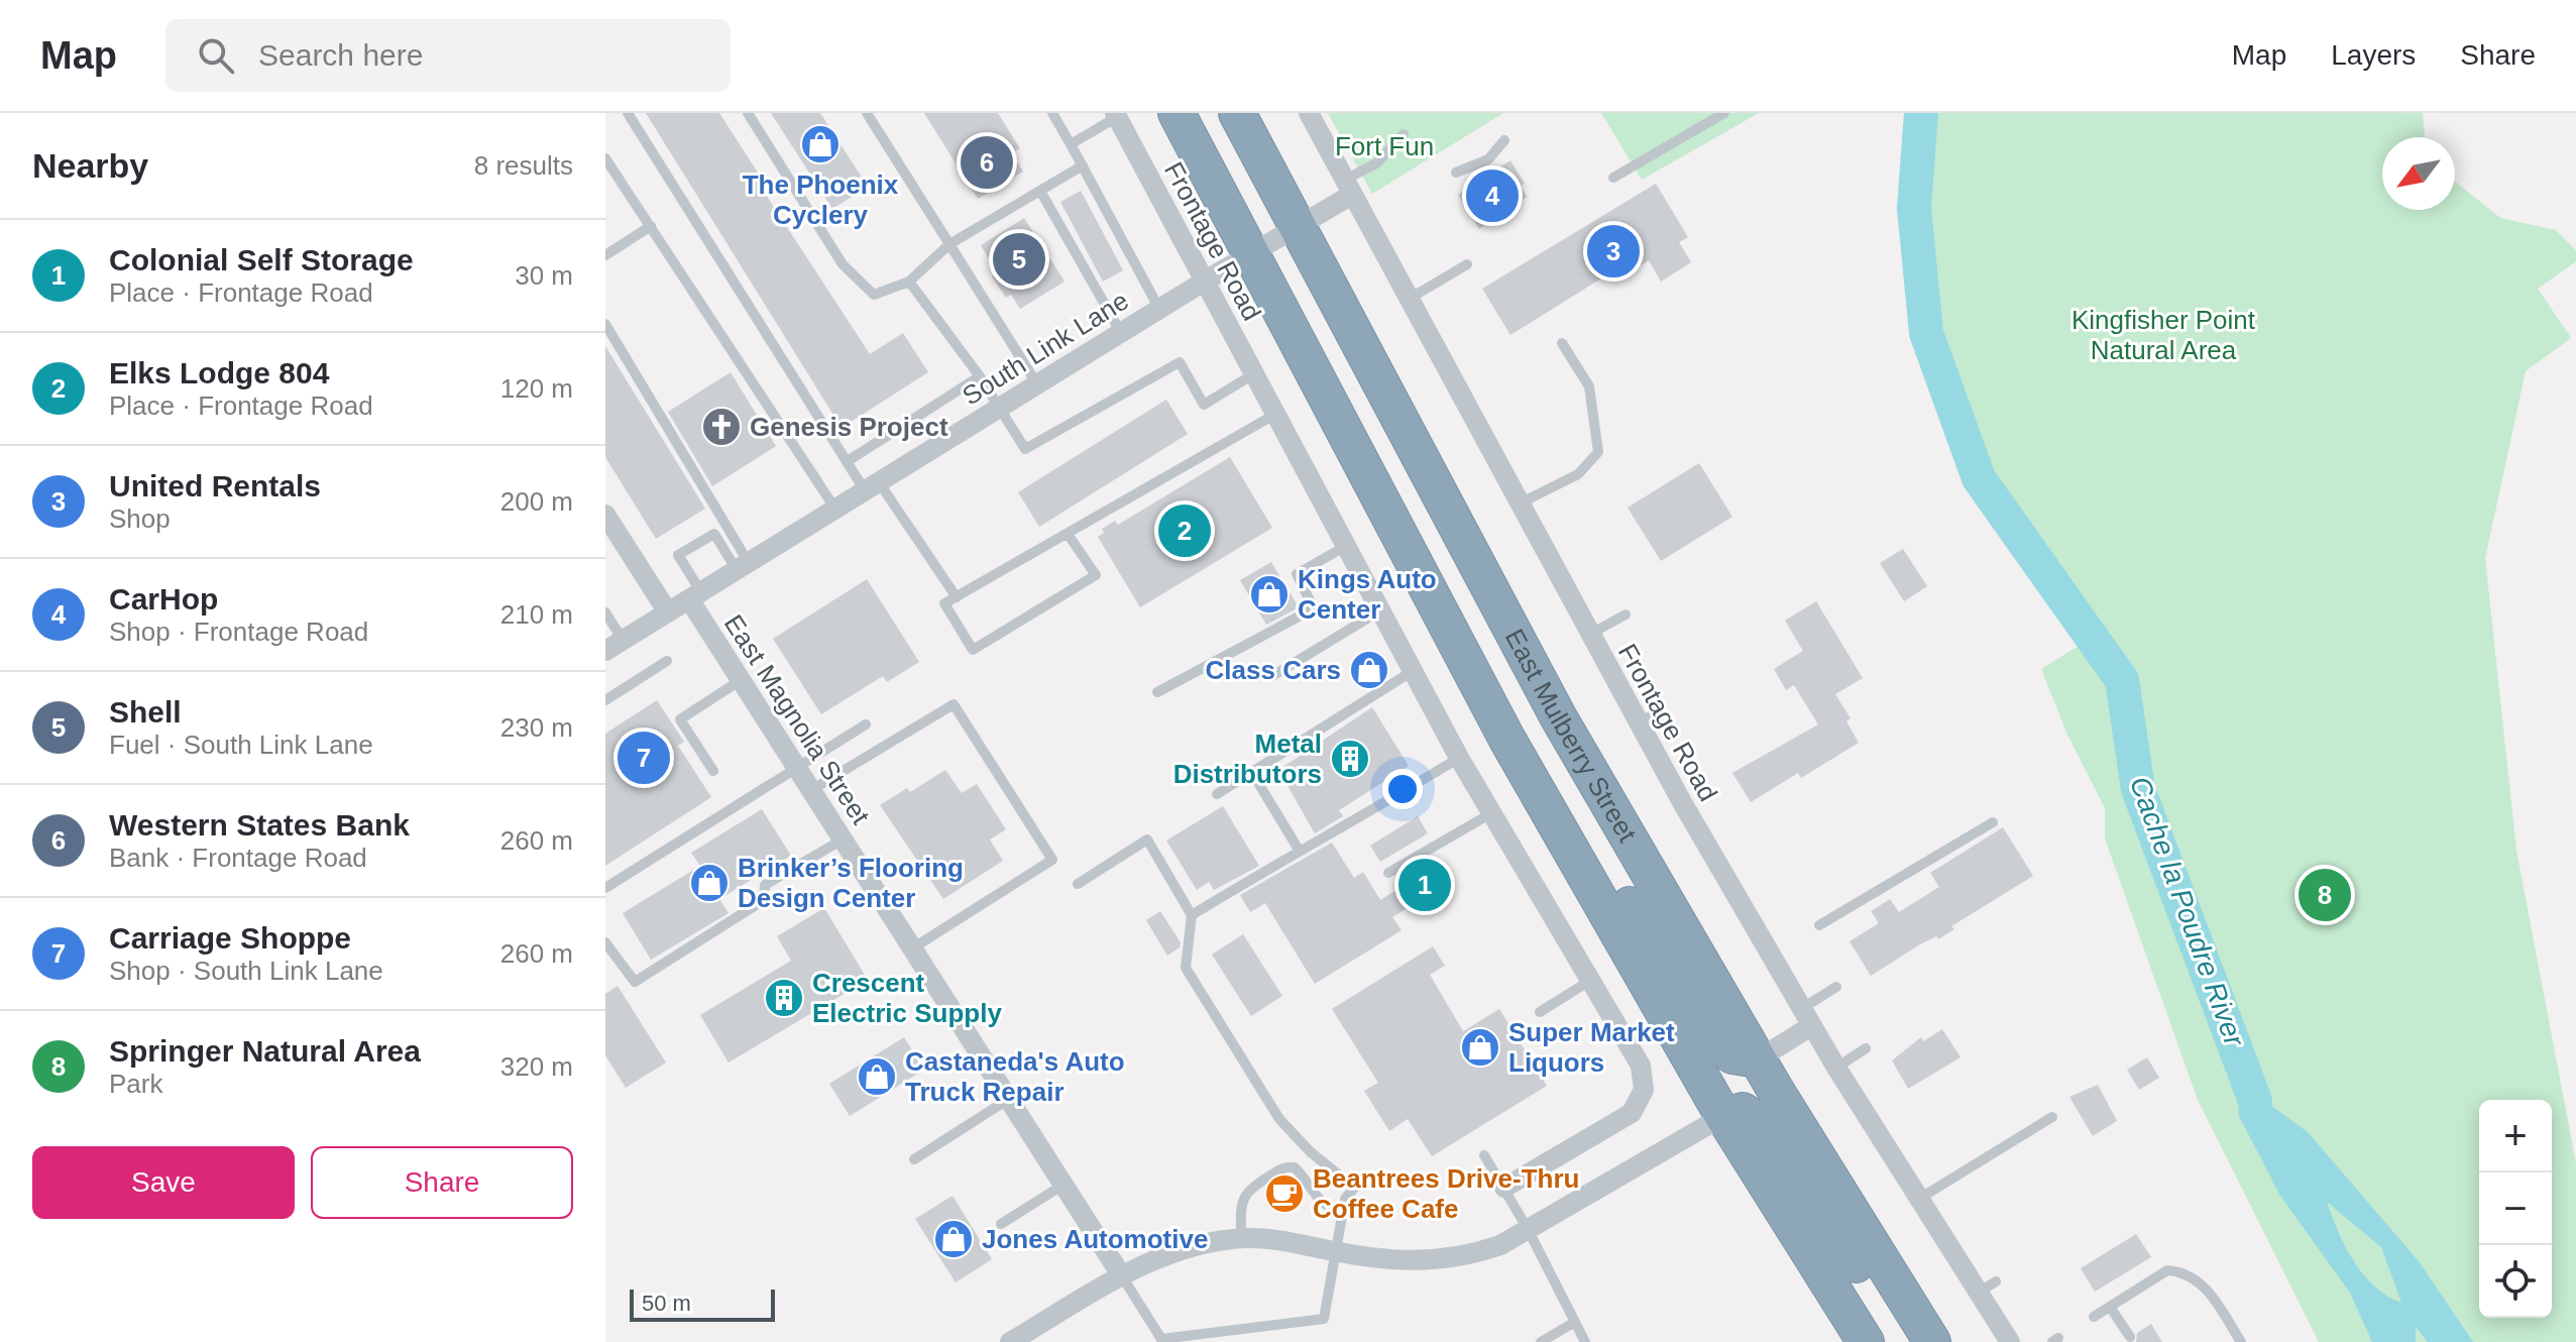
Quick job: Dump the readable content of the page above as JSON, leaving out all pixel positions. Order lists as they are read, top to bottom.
{
  "streets": {
    "highway": ["East Mulberry Street"],
    "street": ["Frontage Road", "South Link Lane", "East Magnolia Street"]
  },
  "crossings": [
    ["Frontage Road", "South Link Lane"],
    ["South Link Lane", "East Magnolia Street"],
    ["South Link Lane", "East Mulberry Street"]
  ],
  "water": ["Cache la Poudre River"],
  "parks": ["Fort Fun", "Kingfisher Point Natural Area"],
  "places": {
    "shop": [
      "The Phoenix Cyclery",
      "Kings Auto Center",
      "Class Cars",
      "Brinker’s Flooring Design Center",
      "Super Market Liquors",
      "Castaneda's Auto Truck Repair",
      "Jones Automotive"
    ],
    "church": ["Genesis Project"],
    "building": ["Metal Distributors", "Crescent Electric Supply"],
    "cafe": ["Beantrees Drive-Thru Coffee Cafe"]
  },
  "scale_bar": "50 m",
  "north": "bottom left",
  "page": {
    "header": "Map",
    "search": "Search here",
    "nav": ["Map", "Layers", "Share"],
    "heading": ["Nearby", "8 results"],
    "pins": [
      "6",
      "4",
      "3",
      "5",
      "2",
      "7",
      "1",
      "8"
    ],
    "list": [
      {
        "mark": "1",
        "name": "Colonial Self Storage",
        "note": "Place · Frontage Road",
        "value": "30 m"
      },
      {
        "mark": "2",
        "name": "Elks Lodge 804",
        "note": "Place · Frontage Road",
        "value": "120 m"
      },
      {
        "mark": "3",
        "name": "United Rentals",
        "note": "Shop",
        "value": "200 m"
      },
      {
        "mark": "4",
        "name": "CarHop",
        "note": "Shop · Frontage Road",
        "value": "210 m"
      },
      {
        "mark": "5",
        "name": "Shell",
        "note": "Fuel · South Link Lane",
        "value": "230 m"
      },
      {
        "mark": "6",
        "name": "Western States Bank",
        "note": "Bank · Frontage Road",
        "value": "260 m"
      },
      {
        "mark": "7",
        "name": "Carriage Shoppe",
        "note": "Shop · South Link Lane",
        "value": "260 m"
      },
      {
        "mark": "8",
        "name": "Springer Natural Area",
        "note": "Park",
        "value": "320 m"
      }
    ],
    "map_buttons": ["+", "−"],
    "buttons": ["Save", "Share"],
    "scale": "50 m"
  }
}
